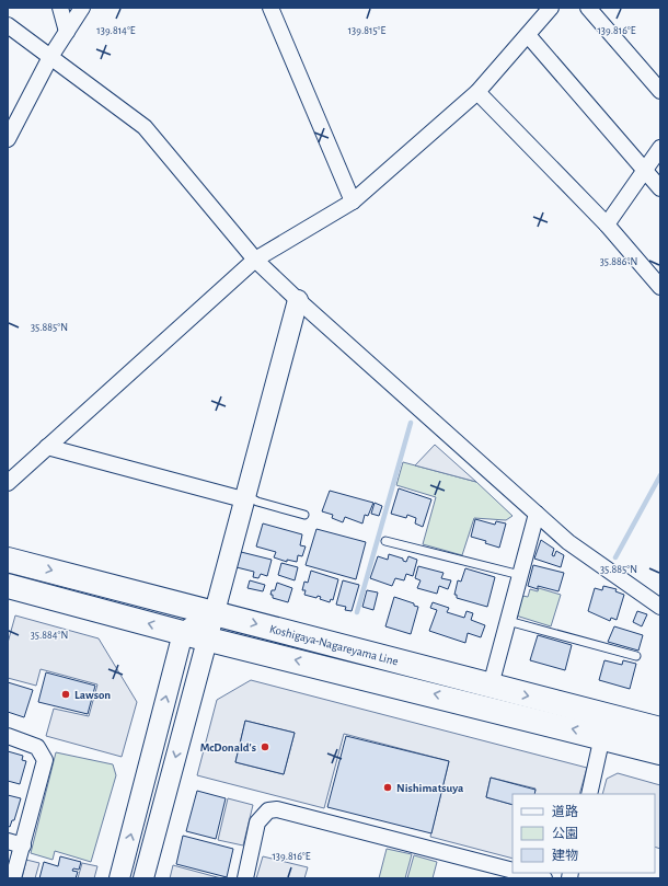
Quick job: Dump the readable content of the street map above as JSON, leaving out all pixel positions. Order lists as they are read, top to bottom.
{
  "streets": {
    "main road": ["Koshigaya-Nagareyama Line"]
  },
  "places": ["Lawson", "McDonald's", "Nishimatsuya"],
  "legend": ["道路", "公園", "建物"],
  "coordinates": [
    "139.814°E",
    "139.815°E",
    "139.816°E",
    "35.886°N",
    "35.885°N",
    "35.884°N"
  ]
}
